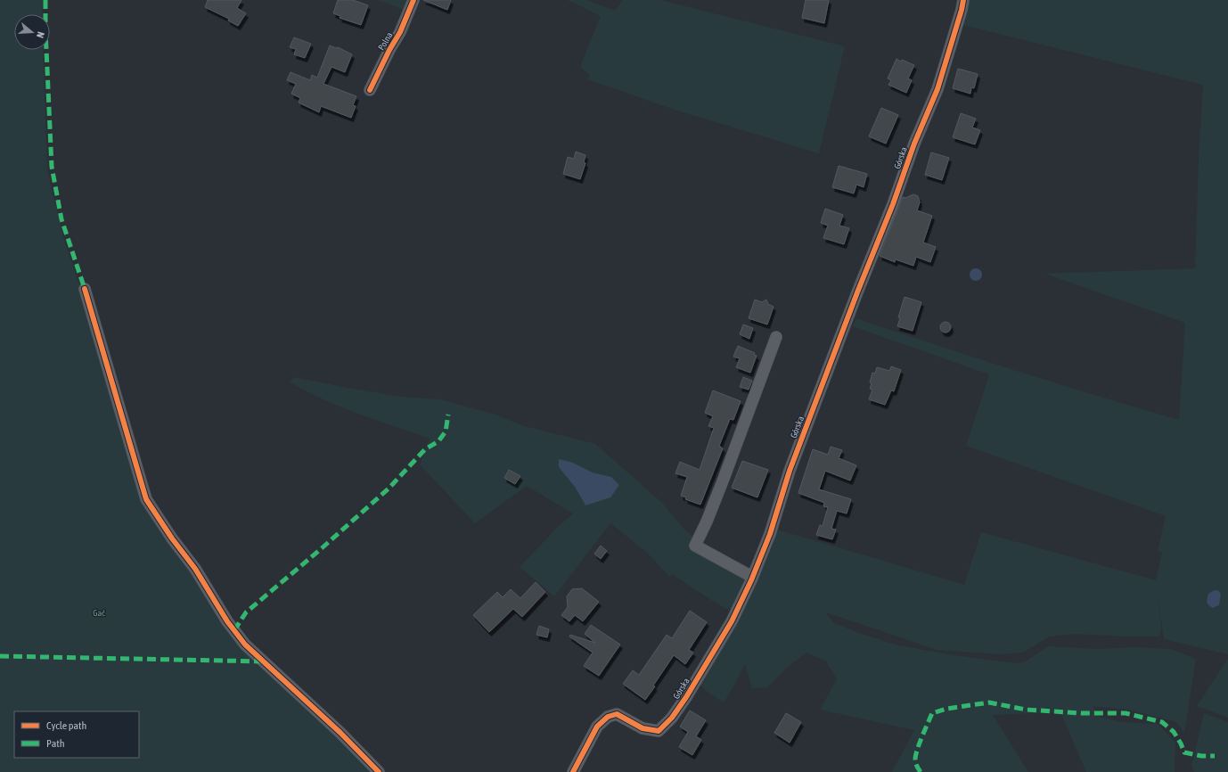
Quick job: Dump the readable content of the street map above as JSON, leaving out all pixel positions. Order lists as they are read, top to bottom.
{
  "streets": {
    "street": ["Polna", "Górska"]
  },
  "parks": ["Gać"],
  "legend": ["Cycle path", "Path"],
  "north": "right"
}
